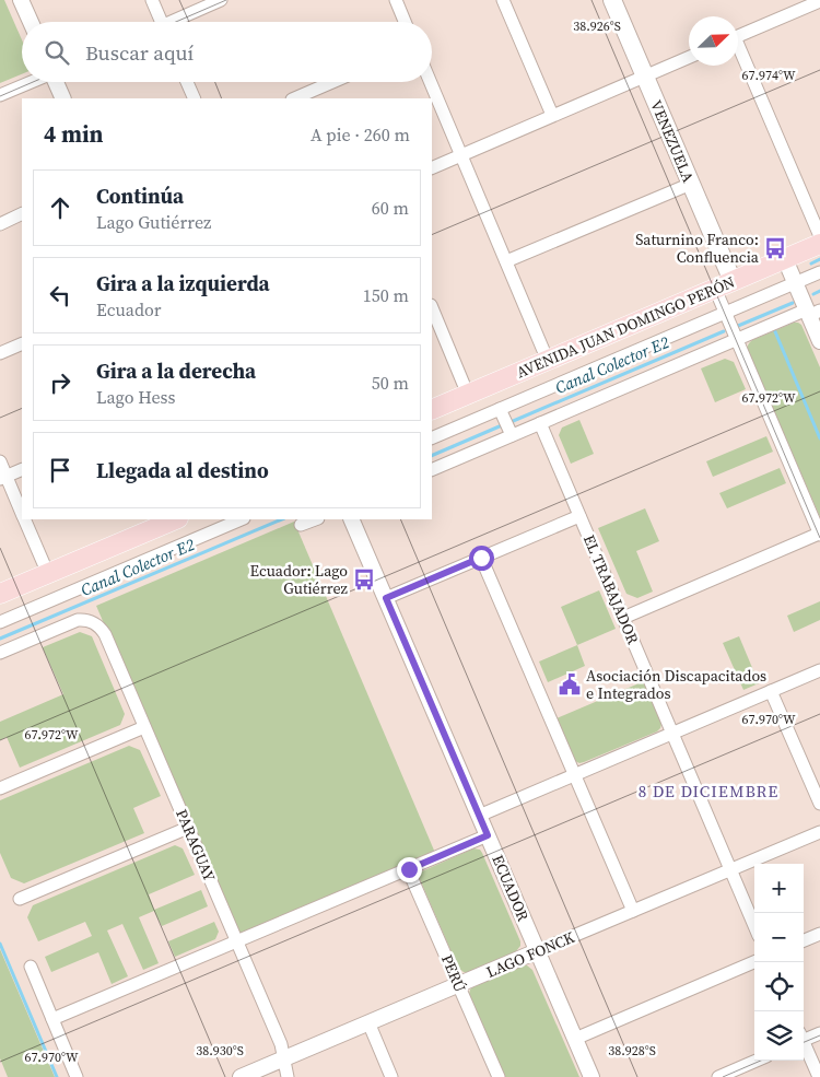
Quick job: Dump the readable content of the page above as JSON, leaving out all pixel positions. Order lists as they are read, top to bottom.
{
  "streets": {
    "main road": ["VENEZUELA", "AVENIDA JUAN DOMINGO PERÓN"],
    "street": [
      "EL TRABAJADOR",
      "PARAGUAY",
      "ECUADOR",
      "LAGO FONCK",
      "PERÚ"
    ]
  },
  "crossings": [
    ["VENEZUELA", "AVENIDA JUAN DOMINGO PERÓN"],
    ["EL TRABAJADOR", "LAGO FONCK"],
    ["PARAGUAY", "LAGO FONCK"],
    ["ECUADOR", "LAGO FONCK"],
    ["LAGO FONCK", "PERÚ"]
  ],
  "districts": ["8 DE DICIEMBRE"],
  "water": ["Canal Colector E2"],
  "places": {
    "bus stop": ["Saturnino Franco: Confluencia", "Ecuador: Lago Gutiérrez"],
    "public building": ["Asociación Discapacitados e Integrados"]
  },
  "north": "top right",
  "page": {
    "search": "Buscar aquí",
    "heading": ["4 min", "A pie · 260 m"],
    "list": [
      ["Continúa", "Lago Gutiérrez", "60 m"],
      ["Gira a la izquierda", "Ecuador", "150 m"],
      ["Gira a la derecha", "Lago Hess", "50 m"],
      "Llegada al destino"
    ],
    "map_buttons": ["+", "−"]
  },
  "coordinates": [
    "38.926°S",
    "67.974°W",
    "67.972°W",
    "67.970°W",
    "38.930°S",
    "38.928°S"
  ]
}
